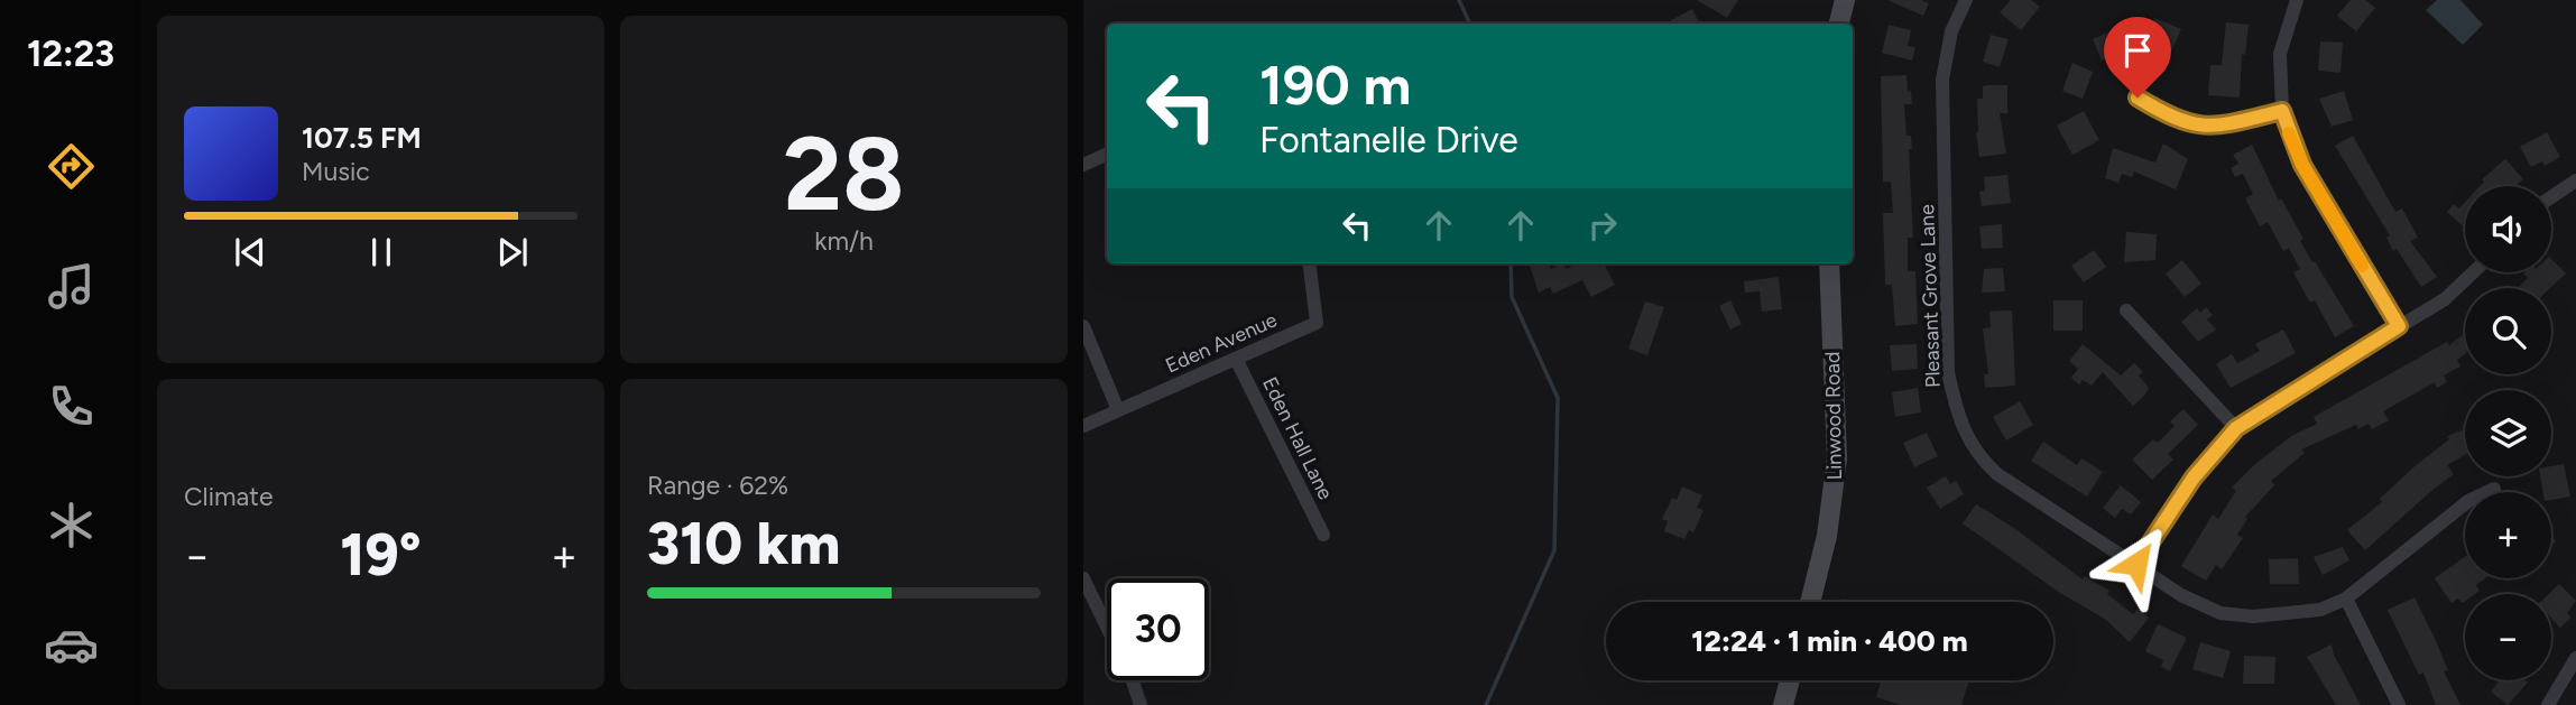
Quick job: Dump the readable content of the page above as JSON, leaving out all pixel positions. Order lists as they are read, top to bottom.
{
  "streets": {
    "street": [
      "Pleasant Grove Lane",
      "Eden Avenue",
      "Linwood Road",
      "Eden Hall Lane"
    ]
  },
  "crossings": [
    ["Eden Avenue", "Eden Hall Lane"]
  ],
  "page": {
    "tabs": "12:23",
    "tile": [
      ["28", "km/h"],
      "Climate",
      ["Range · 62%", "310 km"]
    ],
    "turn": ["190 m", "Fontanelle Drive"],
    "song": ["107.5 FM", "Music"],
    "map_buttons": ["+", "−"],
    "heat": ["−", "19°", "+"],
    "limit": "30",
    "trip": "12:24 · 1 min · 400 m"
  }
}
